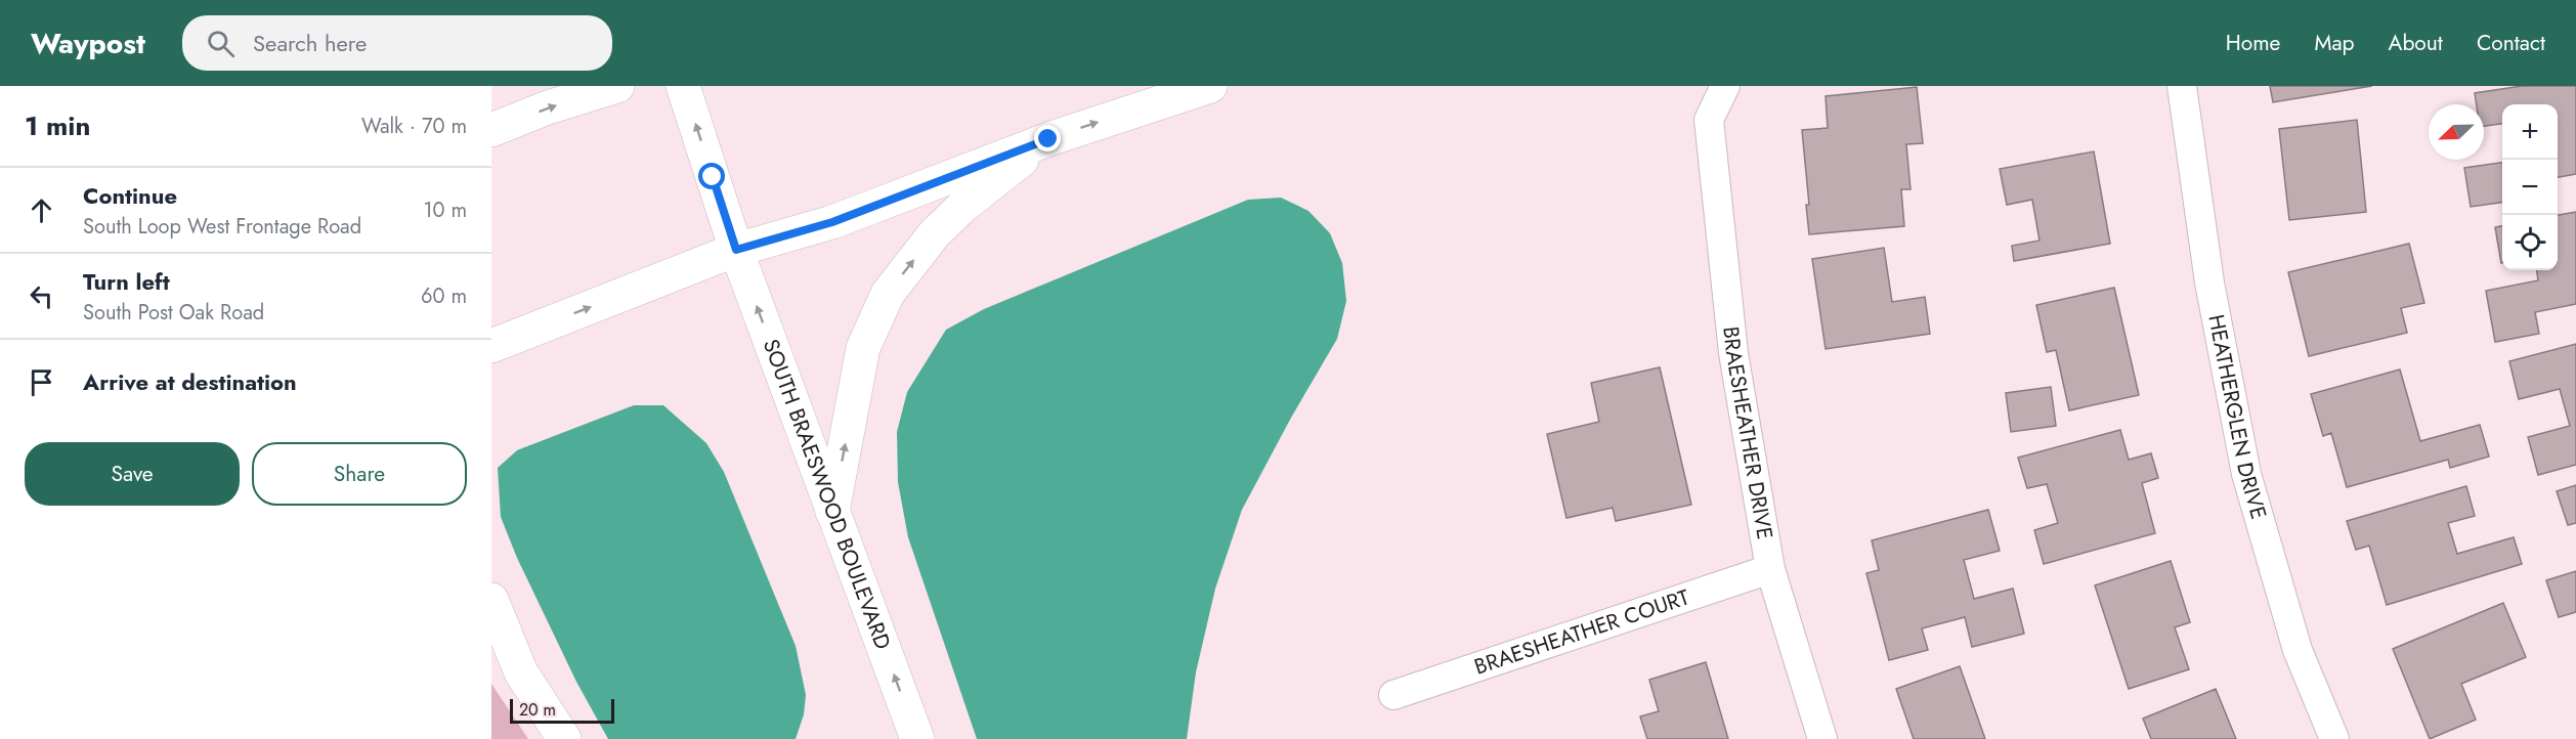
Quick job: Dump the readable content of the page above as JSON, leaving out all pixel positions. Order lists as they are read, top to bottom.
{
  "streets": {
    "main road": ["SOUTH BRAESWOOD BOULEVARD"],
    "street": ["HEATHERGLEN DRIVE", "BRAESHEATHER DRIVE", "BRAESHEATHER COURT"]
  },
  "crossings": [
    ["BRAESHEATHER DRIVE", "BRAESHEATHER COURT"]
  ],
  "one_way": ["SOUTH BRAESWOOD BOULEVARD"],
  "scale_bar": "20 m",
  "north": "bottom left",
  "page": {
    "header": "Waypost",
    "search": "Search here",
    "nav": [
      "Home",
      "Map",
      "About",
      "Contact"
    ],
    "heading": ["1 min", "Walk · 70 m"],
    "map_buttons": ["+", "−"],
    "list": [
      ["Continue", "South Loop West Frontage Road", "10 m"],
      ["Turn left", "South Post Oak Road", "60 m"],
      "Arrive at destination"
    ],
    "buttons": ["Save", "Share"],
    "scale": "20 m"
  }
}
